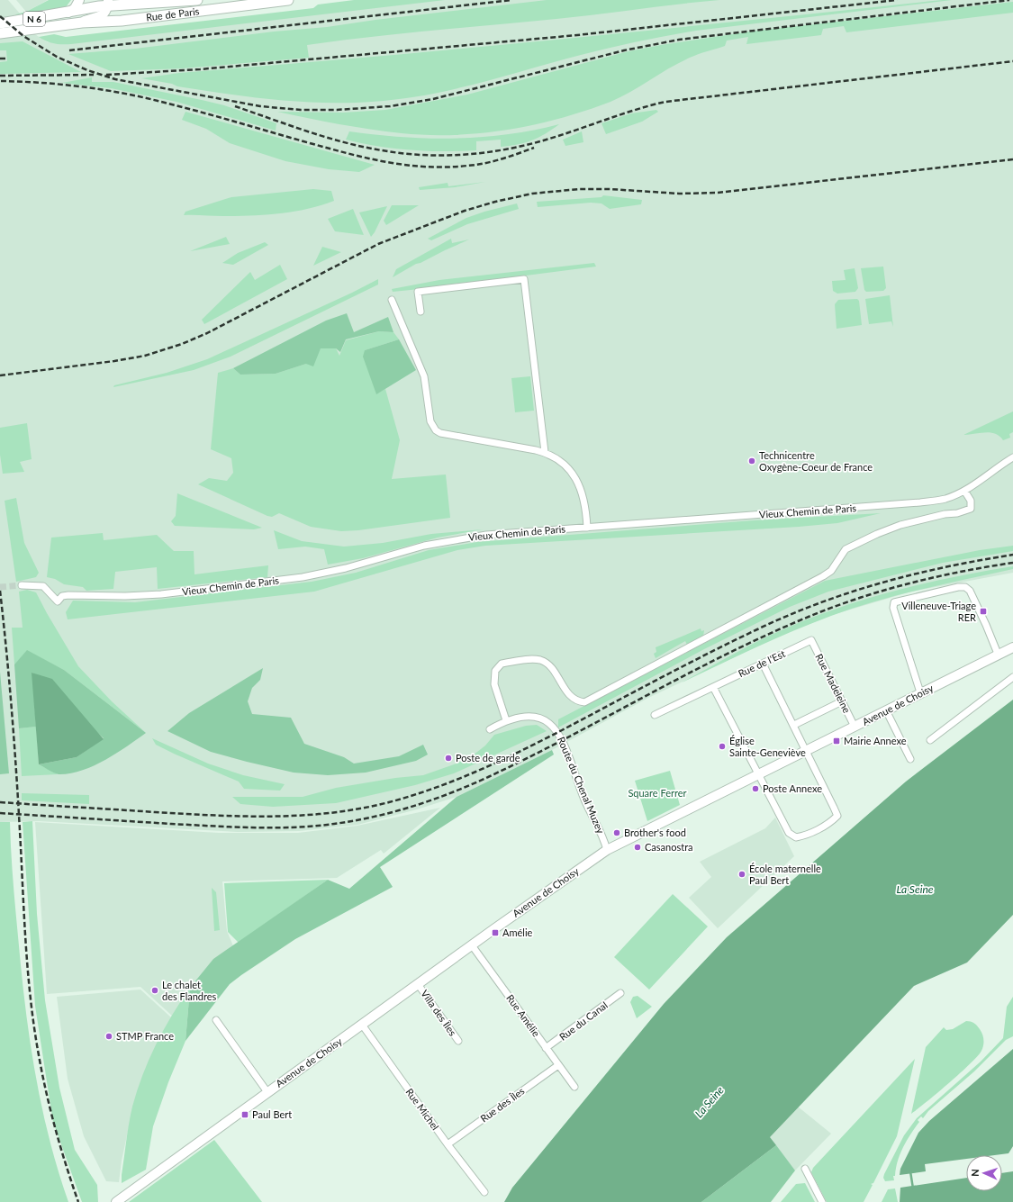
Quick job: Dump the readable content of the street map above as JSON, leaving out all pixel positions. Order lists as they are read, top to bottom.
{
  "streets": {
    "main road": ["Rue de Paris", "N 6", "Avenue de Choisy"],
    "street": [
      "Vieux Chemin de Paris",
      "Rue de l'Est",
      "Rue Madeleine",
      "Route du Chenal Muzey",
      "Villa des Îles",
      "Rue Amélie",
      "Rue du Canal",
      "Rue des Îles",
      "Rue Michel"
    ]
  },
  "crossings": [
    ["Rue de Paris", "N 6"],
    ["Rue de l'Est", "Rue Madeleine"],
    ["Rue Madeleine", "Avenue de Choisy"],
    ["Avenue de Choisy", "Route du Chenal Muzey"],
    ["Avenue de Choisy", "Villa des Îles"],
    ["Avenue de Choisy", "Rue Amélie"],
    ["Avenue de Choisy", "Rue Michel"],
    ["Rue Amélie", "Rue du Canal"],
    ["Rue Amélie", "Rue des Îles"],
    ["Rue des Îles", "Rue Michel"]
  ],
  "water": ["La Seine"],
  "parks": ["Square Ferrer"],
  "places": {
    "other": [
      "Technicentre Oxygène-Coeur de France",
      "Église Sainte-Geneviève",
      "Poste de garde",
      "Poste Annexe",
      "Brother's food",
      "Casanostra",
      "École maternelle Paul Bert",
      "Le chalet des Flandres",
      "STMP France"
    ],
    "transit": [
      "Villeneuve-Triage RER",
      "Mairie Annexe",
      "Amélie",
      "Paul Bert"
    ]
  },
  "north": "left"
}
